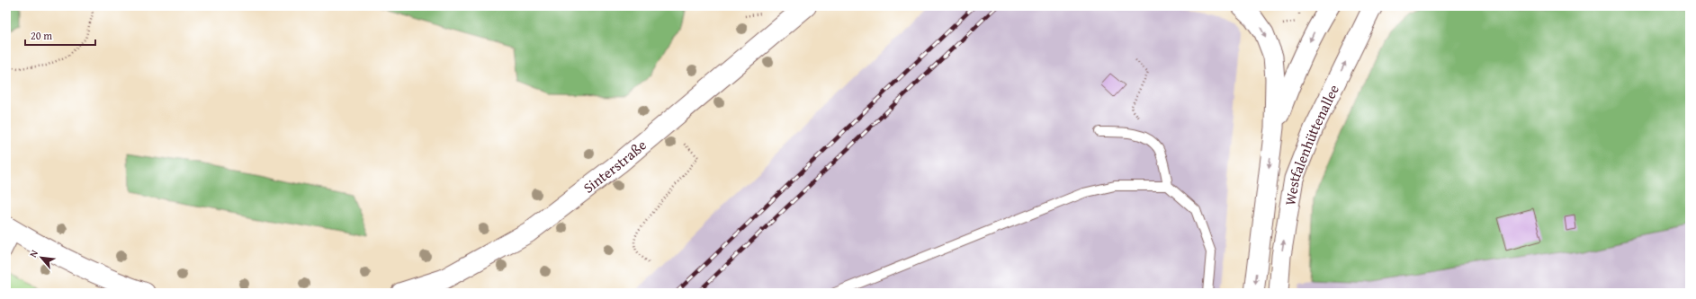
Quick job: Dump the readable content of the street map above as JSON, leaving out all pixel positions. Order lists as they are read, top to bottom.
{
  "streets": {
    "street": ["Westfalenhüttenallee", "Sinterstraße"]
  },
  "scale_bar": "20 m",
  "north": "top left"
}
